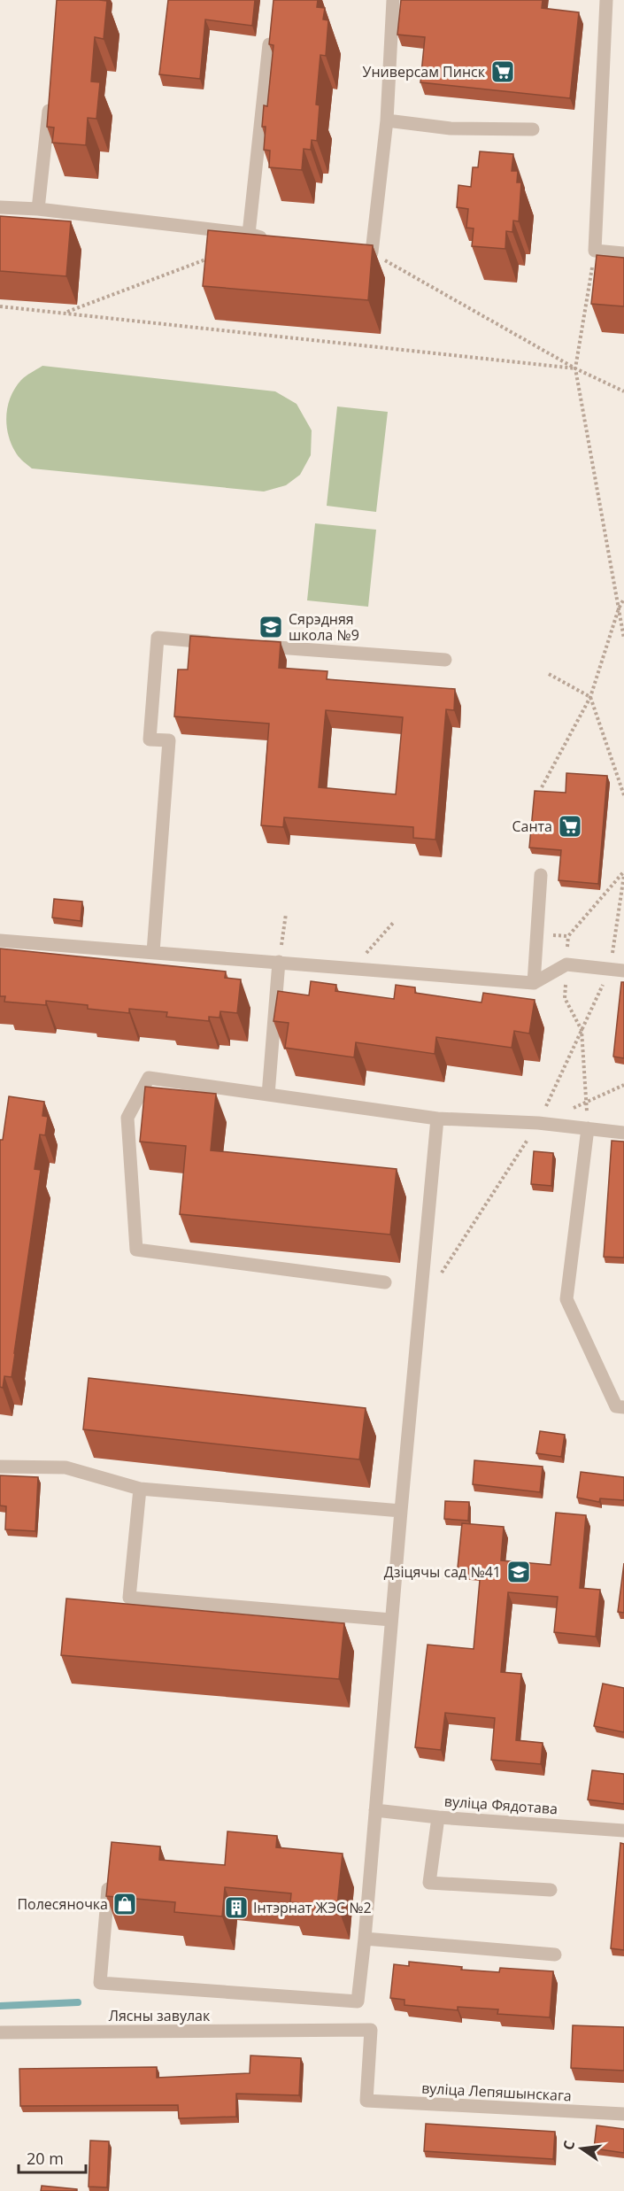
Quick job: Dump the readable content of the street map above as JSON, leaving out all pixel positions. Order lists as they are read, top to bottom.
{
  "streets": {
    "street": ["вуліца Фядотава", "Лясны завулак", "вуліца Лепяшынскага"]
  },
  "crossings": [
    ["Лясны завулак", "вуліца Лепяшынскага"]
  ],
  "places": {
    "supermarket": ["Универсам Пинск", "Санта"],
    "school or university": ["Сярэдняя школа №9", "Дзіцячы сад №41"],
    "shop": ["Полесяночка"],
    "building": ["Інтэрнат ЖЭС №2"]
  },
  "scale_bar": "20 m",
  "north": "left"
}
